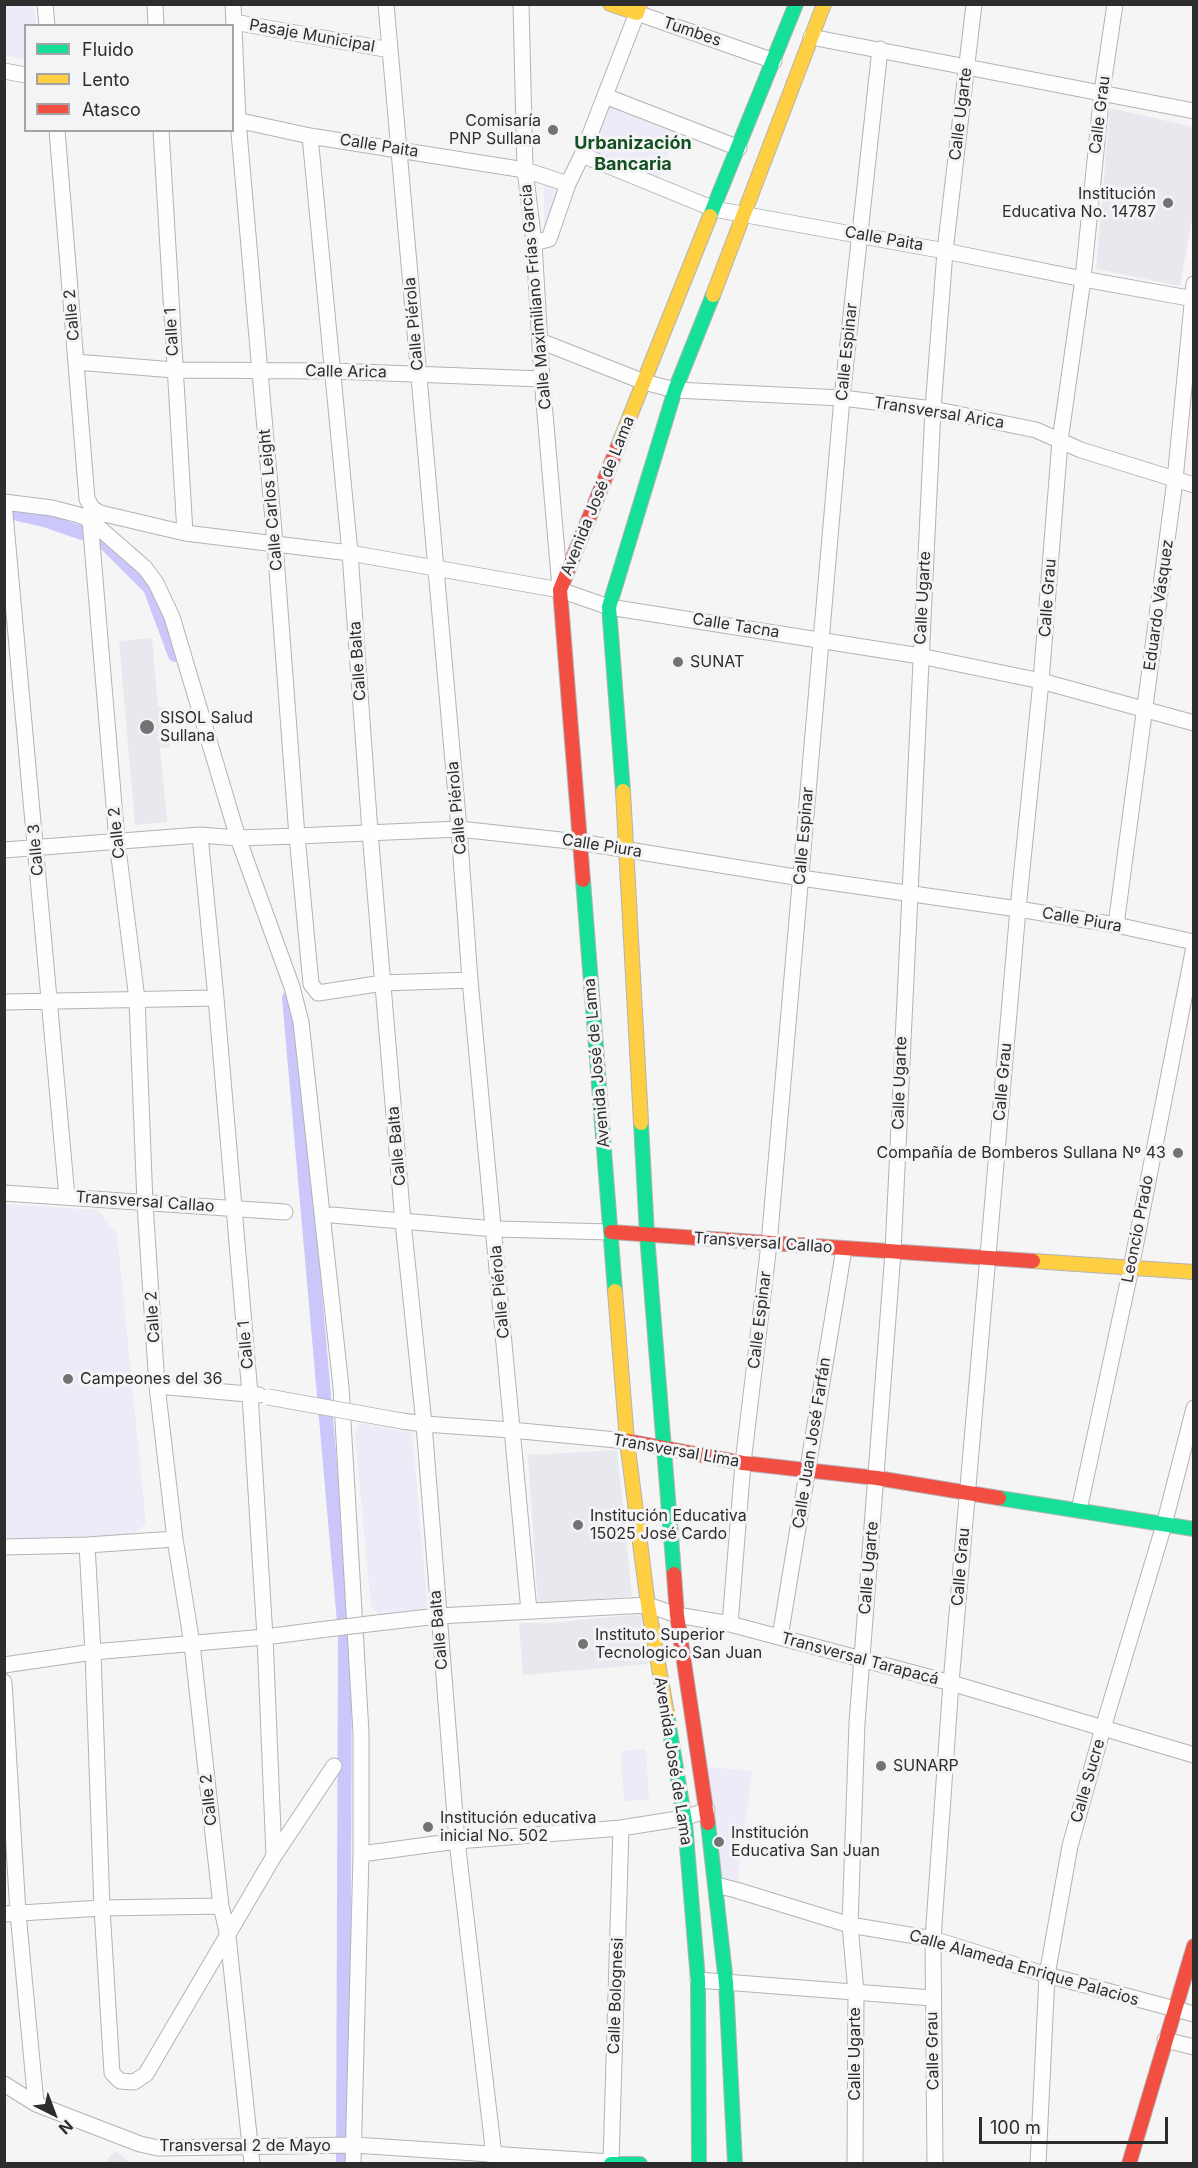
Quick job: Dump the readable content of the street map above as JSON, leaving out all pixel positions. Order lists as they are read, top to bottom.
{
  "streets": {
    "main road": [
      "Tumbes",
      "Avenida José de Lama",
      "Transversal Callao",
      "Transversal Lima"
    ],
    "street": [
      "Pasaje Municipal",
      "Calle Ugarte",
      "Calle Grau",
      "Calle Paita",
      "Calle Maximiliano Frías García",
      "Calle 2",
      "Calle Piérola",
      "Calle 1",
      "Calle Espinar",
      "Calle Arica",
      "Transversal Arica",
      "Calle Carlos Leight",
      "Eduardo Vásquez",
      "Calle Tacna",
      "Calle Balta",
      "Calle Piura",
      "Calle 3",
      "Leoncio Prado",
      "Calle Juan José Farfán",
      "Transversal Tarapacá",
      "Calle Sucre",
      "Calle Alameda Enrique Palacios",
      "Calle Bolognesi",
      "Transversal 2 de Mayo"
    ]
  },
  "crossings": [
    ["Tumbes", "Avenida José de Lama"],
    ["Pasaje Municipal", "Calle Piérola"],
    ["Pasaje Municipal", "Calle Carlos Leight"],
    ["Calle Ugarte", "Calle Paita"],
    ["Calle Ugarte", "Transversal Arica"],
    ["Calle Ugarte", "Calle Tacna"],
    ["Calle Ugarte", "Calle Piura"],
    ["Calle Ugarte", "Transversal Callao"],
    ["Calle Ugarte", "Transversal Lima"],
    ["Calle Ugarte", "Transversal Tarapacá"],
    ["Calle Ugarte", "Calle Alameda Enrique Palacios"],
    ["Calle Grau", "Calle Paita"],
    ["Calle Grau", "Transversal Arica"],
    ["Calle Grau", "Calle Tacna"],
    ["Calle Grau", "Calle Piura"],
    ["Calle Grau", "Transversal Callao"],
    ["Calle Grau", "Transversal Lima"],
    ["Calle Grau", "Transversal Tarapacá"],
    ["Calle Grau", "Calle Alameda Enrique Palacios"],
    ["Calle Paita", "Calle Maximiliano Frías García"],
    ["Calle Paita", "Calle Piérola"],
    ["Calle Paita", "Calle Espinar"],
    ["Calle Paita", "Avenida José de Lama"],
    ["Calle Paita", "Calle Carlos Leight"],
    ["Calle Paita", "Eduardo Vásquez"],
    ["Calle Paita", "Calle Balta"],
    ["Calle Maximiliano Frías García", "Calle Arica"],
    ["Calle Maximiliano Frías García", "Transversal Arica"],
    ["Calle Maximiliano Frías García", "Avenida José de Lama"],
    ["Calle Maximiliano Frías García", "Calle Tacna"],
    ["Calle 2", "Calle Arica"],
    ["Calle 2", "Calle Tacna"],
    ["Calle 2", "Calle Piura"],
    ["Calle 2", "Transversal Callao"],
    ["Calle 2", "Transversal Lima"],
    ["Calle 2", "Transversal Tarapacá"],
    ["Calle 2", "Transversal 2 de Mayo"],
    ["Calle Piérola", "Calle Arica"],
    ["Calle Piérola", "Calle Tacna"],
    ["Calle Piérola", "Calle Piura"],
    ["Calle Piérola", "Transversal Callao"],
    ["Calle Piérola", "Transversal Lima"],
    ["Calle Piérola", "Transversal Tarapacá"],
    ["Calle 1", "Calle Arica"],
    ["Calle 1", "Calle Tacna"],
    ["Calle 1", "Calle Piura"],
    ["Calle 1", "Transversal Callao"],
    ["Calle 1", "Transversal Lima"],
    ["Calle 1", "Transversal Tarapacá"],
    ["Calle Espinar", "Transversal Arica"],
    ["Calle Espinar", "Calle Tacna"],
    ["Calle Espinar", "Calle Piura"],
    ["Calle Espinar", "Transversal Callao"],
    ["Calle Espinar", "Transversal Lima"],
    ["Calle Espinar", "Transversal Tarapacá"],
    ["Calle Arica", "Calle Carlos Leight"],
    ["Calle Arica", "Calle Balta"],
    ["Transversal Arica", "Avenida José de Lama"],
    ["Transversal Arica", "Eduardo Vásquez"],
    ["Avenida José de Lama", "Calle Tacna"],
    ["Avenida José de Lama", "Calle Piura"],
    ["Avenida José de Lama", "Transversal Callao"],
    ["Avenida José de Lama", "Transversal Lima"],
    ["Avenida José de Lama", "Transversal Tarapacá"],
    ["Avenida José de Lama", "Calle Alameda Enrique Palacios"],
    ["Calle Carlos Leight", "Calle Tacna"],
    ["Calle Carlos Leight", "Calle Balta"],
    ["Calle Carlos Leight", "Calle Piura"],
    ["Eduardo Vásquez", "Calle Tacna"],
    ["Eduardo Vásquez", "Calle Piura"],
    ["Calle Tacna", "Calle Balta"],
    ["Calle Balta", "Calle Piura"],
    ["Calle Balta", "Transversal Callao"],
    ["Calle Balta", "Transversal Lima"],
    ["Calle Balta", "Transversal Tarapacá"],
    ["Calle Balta", "Transversal 2 de Mayo"],
    ["Calle Piura", "Calle 3"],
    ["Calle 3", "Transversal Callao"],
    ["Transversal Callao", "Leoncio Prado"],
    ["Transversal Callao", "Calle Juan José Farfán"],
    ["Leoncio Prado", "Transversal Lima"],
    ["Calle Juan José Farfán", "Transversal Lima"],
    ["Calle Juan José Farfán", "Transversal Tarapacá"],
    ["Transversal Lima", "Calle Sucre"],
    ["Transversal Tarapacá", "Calle Sucre"],
    ["Calle Sucre", "Calle Alameda Enrique Palacios"],
    ["Calle Bolognesi", "Transversal 2 de Mayo"]
  ],
  "districts": ["Urbanización Bancaria"],
  "places": [
    "Comisaría PNP Sullana",
    "Institución Educativa No. 14787",
    "SUNAT",
    "SISOL Salud Sullana",
    "Compañía de Bomberos Sullana Nº 43",
    "Campeones del 36",
    "Institución Educativa 15025 José Cardo",
    "Instituto Superior Tecnologico San Juan",
    "SUNARP",
    "Institución educativa inicial No. 502",
    "Institución Educativa San Juan"
  ],
  "legend": ["Fluido", "Lento", "Atasco"],
  "scale_bar": "100 m",
  "north": "bottom right"
}
